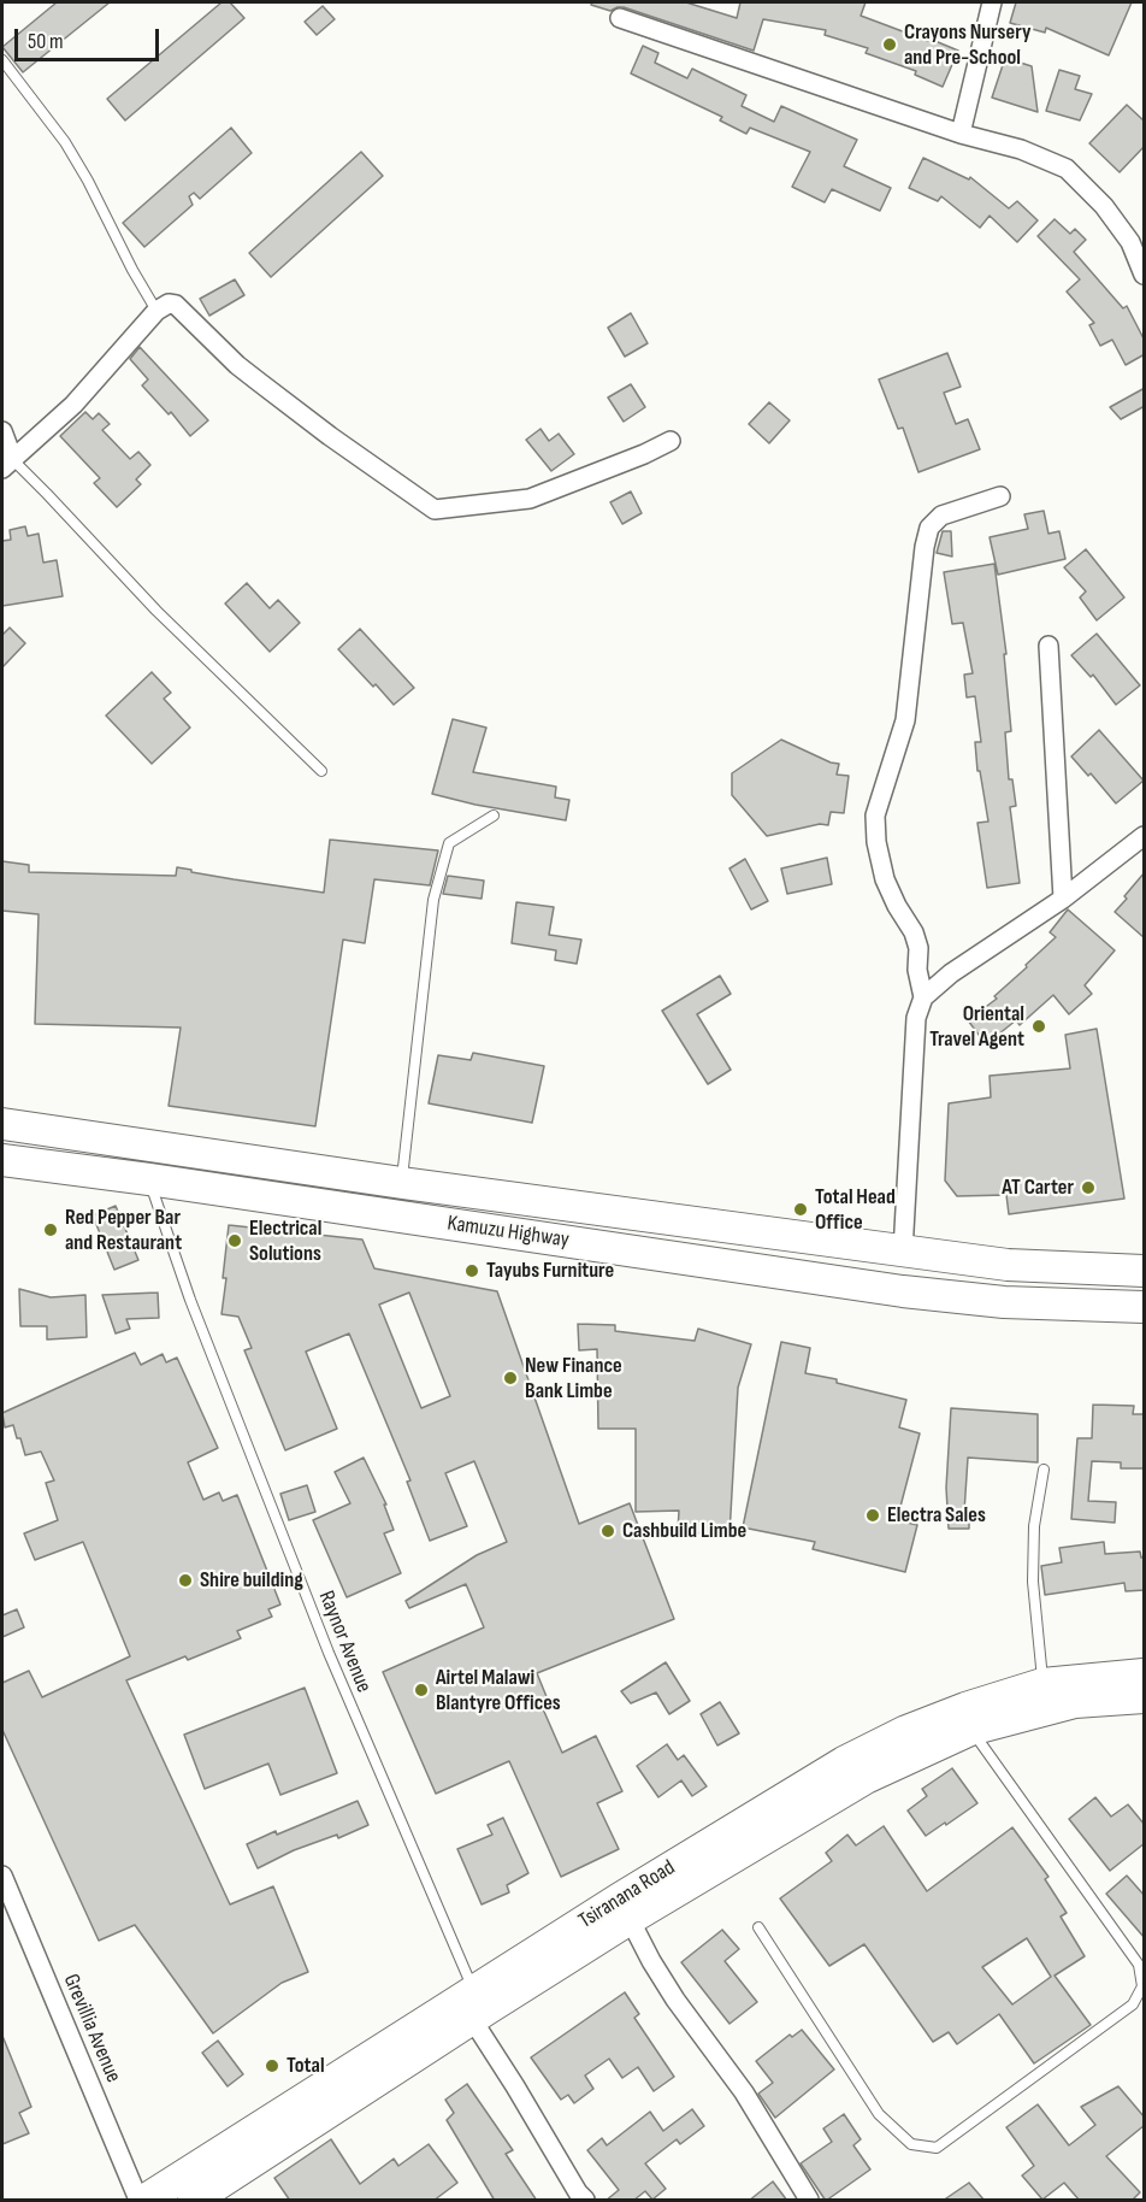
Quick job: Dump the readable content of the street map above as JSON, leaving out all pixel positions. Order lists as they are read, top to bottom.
{
  "streets": {
    "highway": ["Kamuzu Highway", "Tsiranana Road"],
    "street": ["Grevillia Avenue"],
    "lane": ["Raynor Avenue"]
  },
  "crossings": [
    ["Kamuzu Highway", "Raynor Avenue"],
    ["Raynor Avenue", "Tsiranana Road"]
  ],
  "places": [
    "Crayons Nursery and Pre-School",
    "Oriental Travel Agent",
    "AT Carter",
    "Total Head Office",
    "Red Pepper Bar and Restaurant",
    "Electrical Solutions",
    "Tayubs Furniture",
    "New Finance Bank Limbe",
    "Electra Sales",
    "Cashbuild Limbe",
    "Shire building",
    "Airtel Malawi Blantyre Offices",
    "Total"
  ],
  "scale_bar": "50 m"
}
